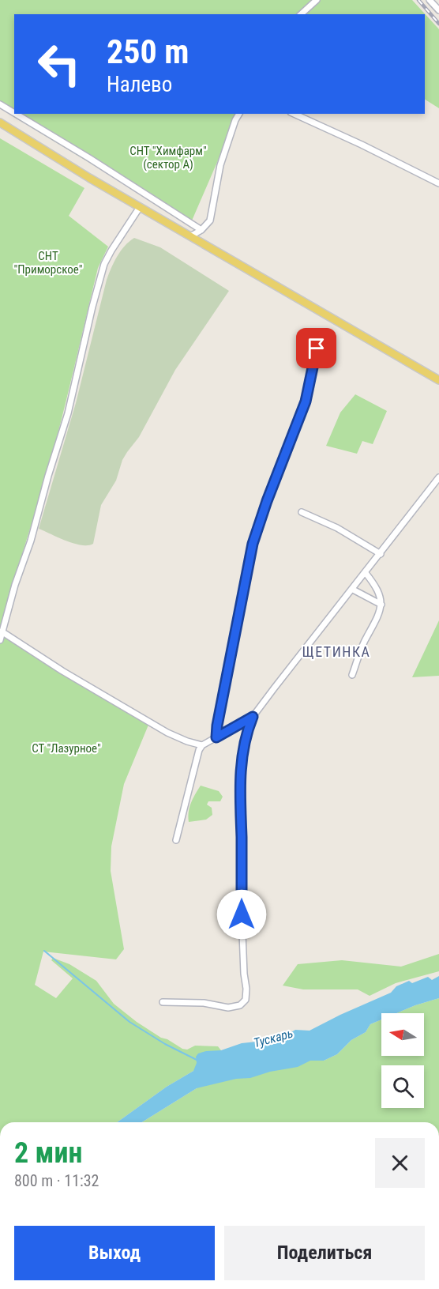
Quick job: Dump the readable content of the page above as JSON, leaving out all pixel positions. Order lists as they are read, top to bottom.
{
  "districts": ["ЩЕТИНКА"],
  "water": ["Тускарь"],
  "parks": ["СНТ \"Химфарм\" (сектор А)", "СНТ \"Приморское\"", "СТ \"Лазурное\""],
  "north": "left",
  "page": {
    "turn": ["250 m", "Налево"],
    "heading": ["2 мин", "800 m · 11:32"],
    "buttons": ["Выход", "Поделиться"]
  }
}
